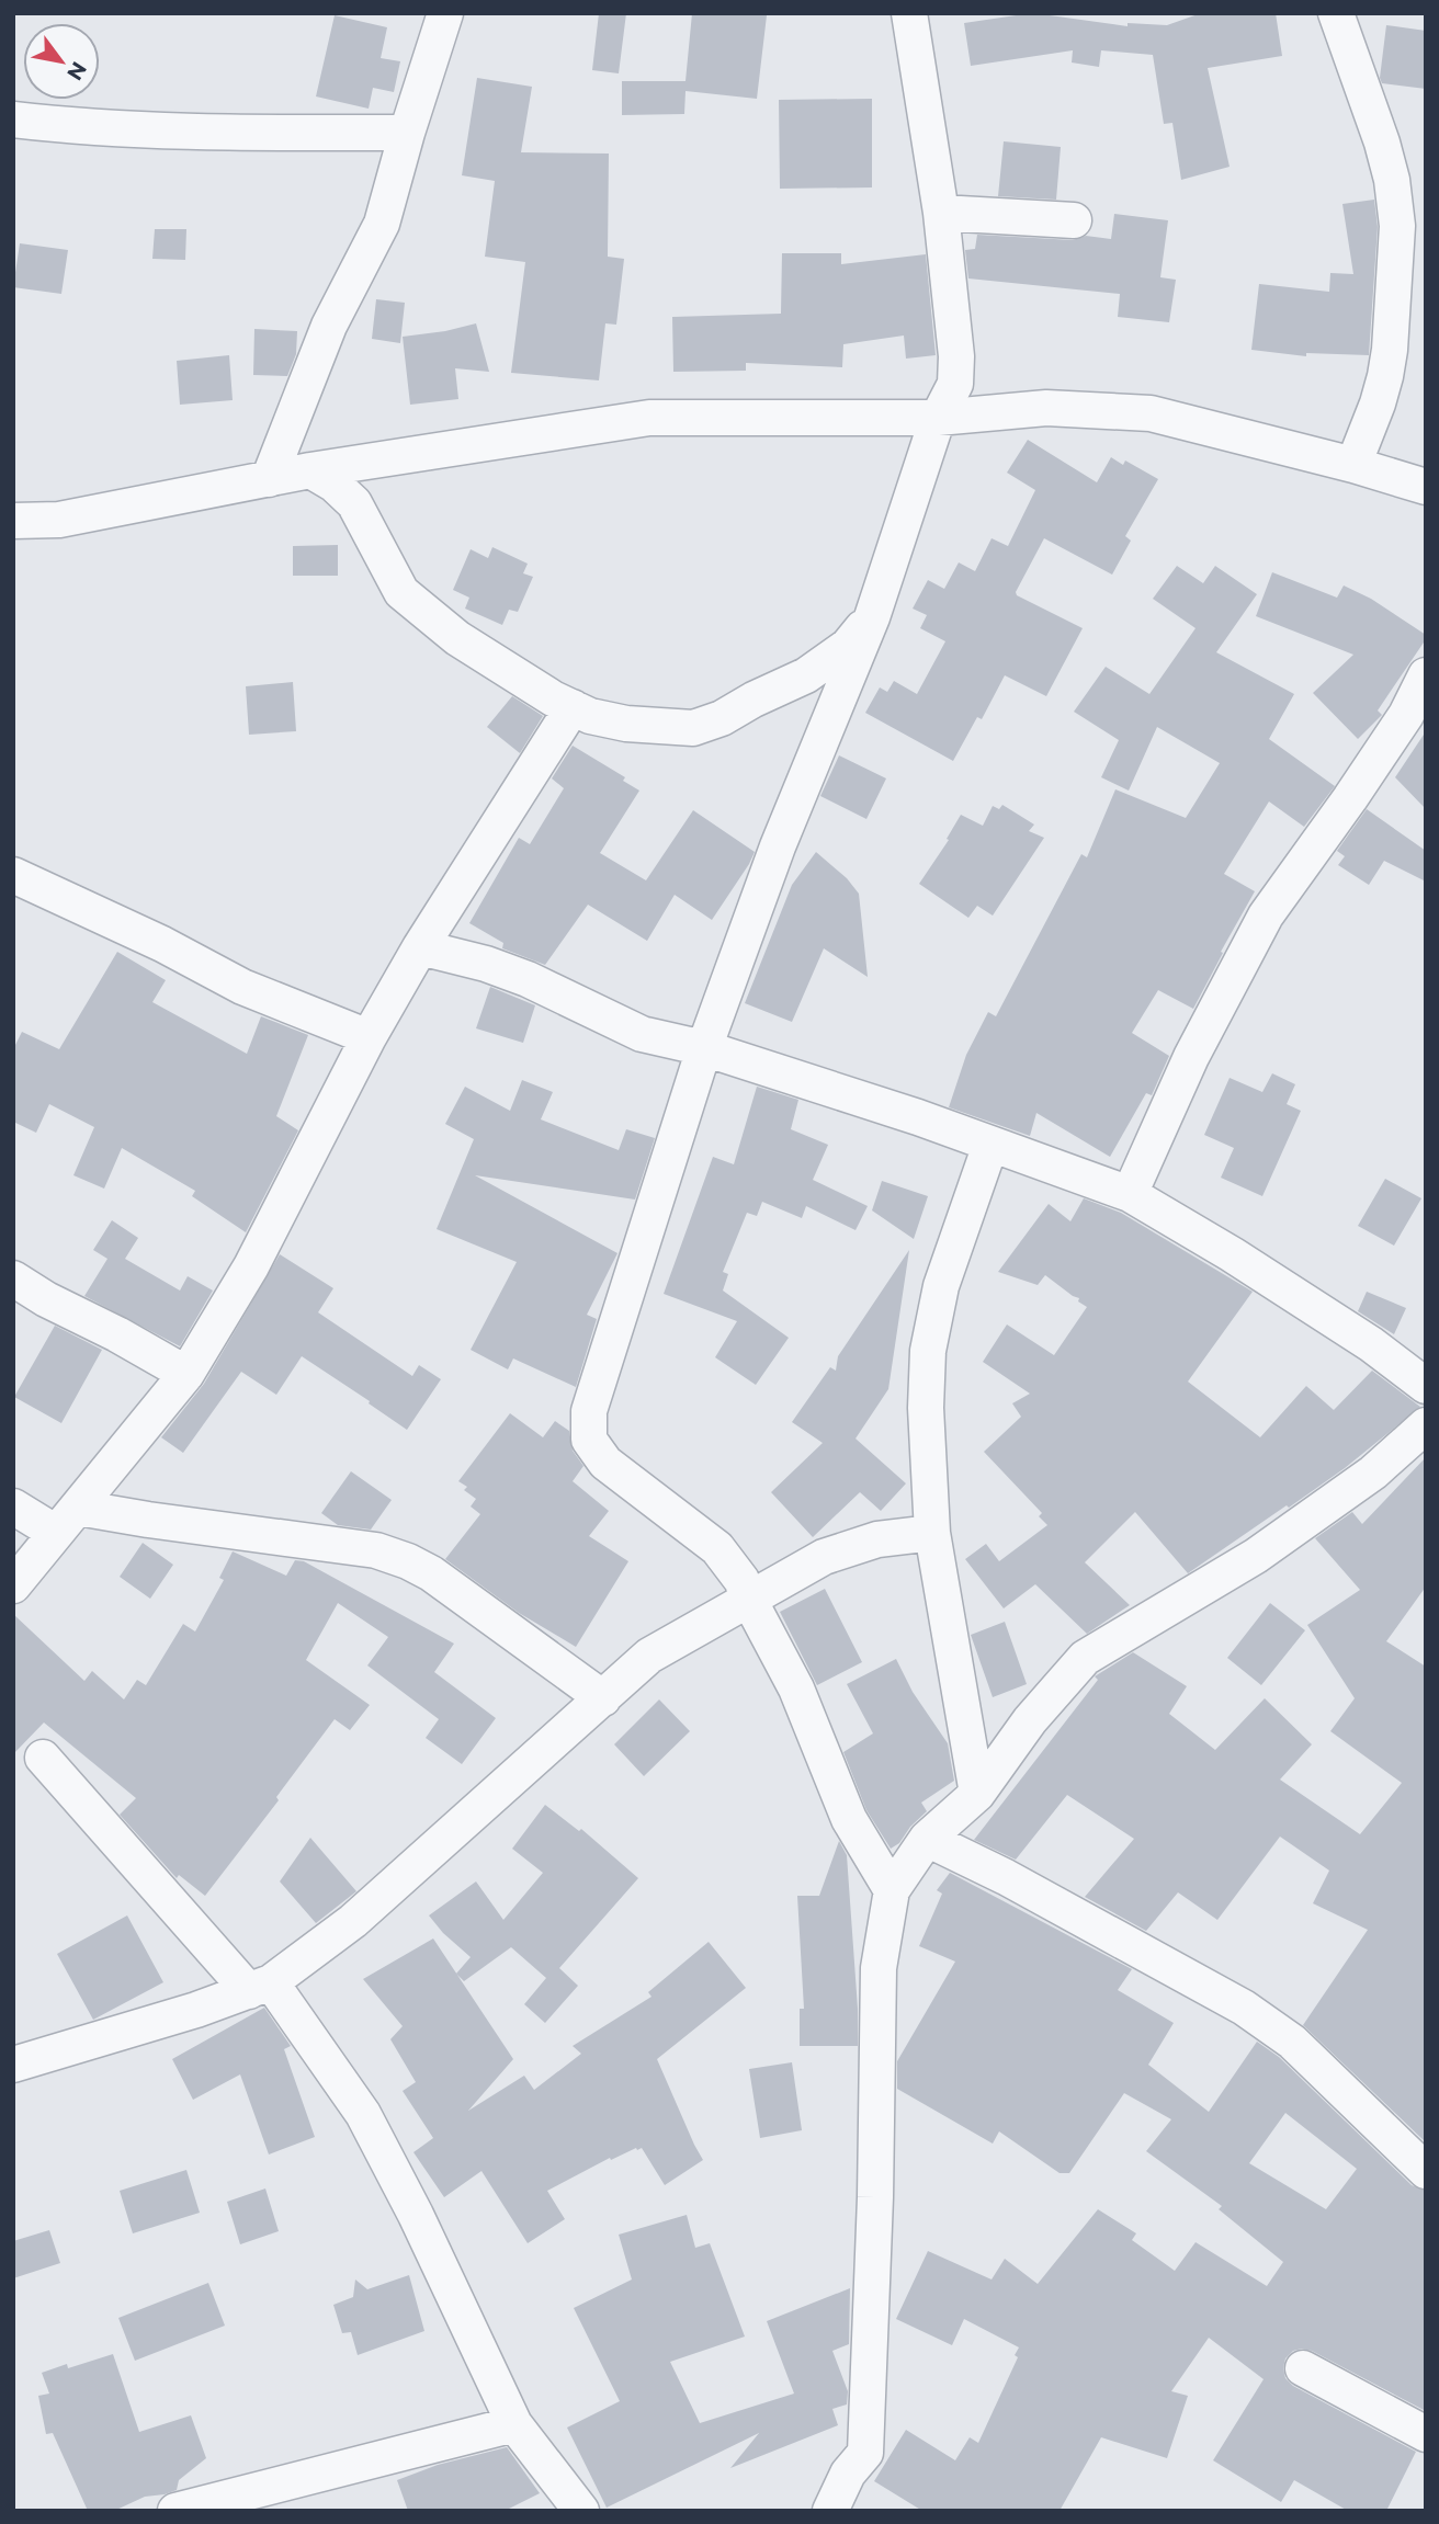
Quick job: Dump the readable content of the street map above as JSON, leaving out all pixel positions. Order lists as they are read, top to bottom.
{
  "north": "bottom right"
}
